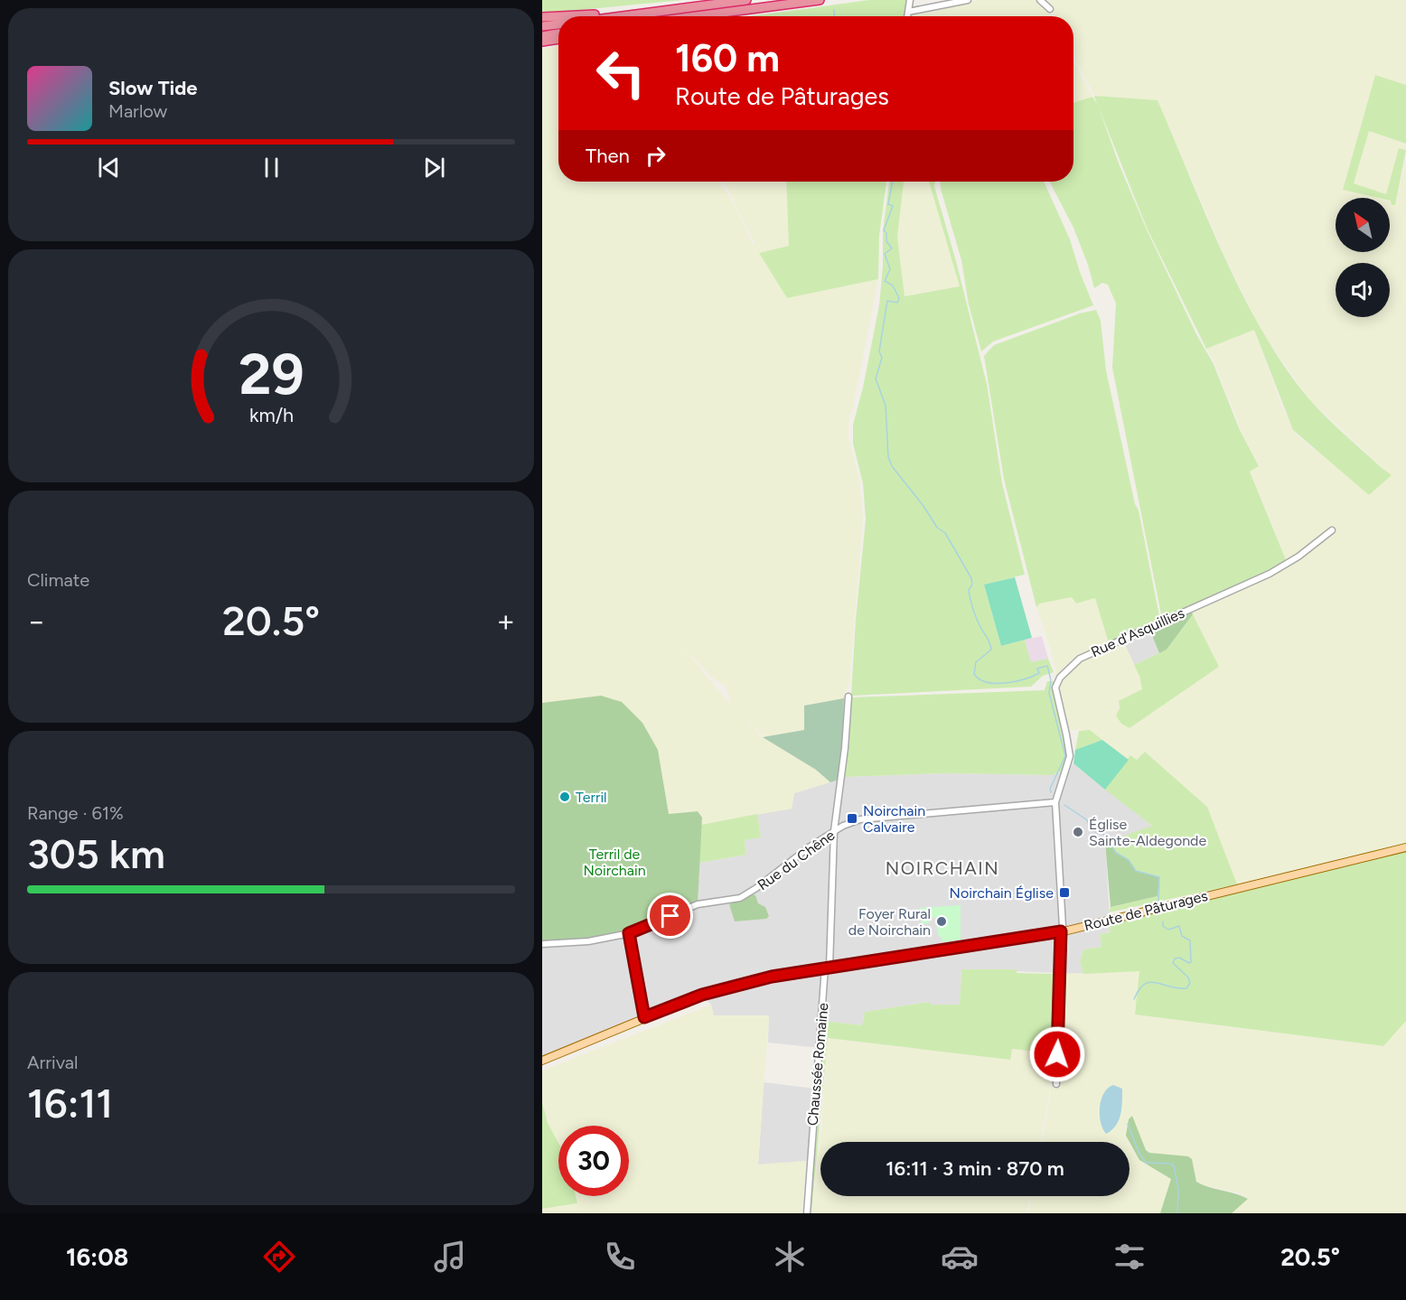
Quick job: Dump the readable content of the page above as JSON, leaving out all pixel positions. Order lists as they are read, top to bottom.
{
  "streets": {
    "main road": ["Route de Pâturages"],
    "street": ["Rue d'Asquillies", "Rue du Chêne", "Chaussée Romaine"]
  },
  "crossings": [
    ["Rue d'Asquillies", "Rue du Chêne"],
    ["Rue du Chêne", "Chaussée Romaine"],
    ["Route de Pâturages", "Chaussée Romaine"]
  ],
  "districts": ["NOIRCHAIN"],
  "parks": ["Terril de Noirchain"],
  "places": {
    "other": ["Terril", "Église Sainte-Aldegonde", "Foyer Rural de Noirchain"],
    "transit": ["Noirchain Calvaire", "Noirchain Église"]
  },
  "north": "top left",
  "page": {
    "turn": ["160 m", "Route de Pâturages"],
    "song": ["Slow Tide", "Marlow"],
    "then": "Then",
    "tile": [
      "Climate",
      ["Range · 61%", "305 km"],
      ["Arrival", "16:11"]
    ],
    "heat": ["−", "20.5°", "+"],
    "limit": "30",
    "trip": "16:11 · 3 min · 870 m",
    "tabs": ["16:08", "20.5°"],
    "gauge": ["29", "km/h"]
  }
}
